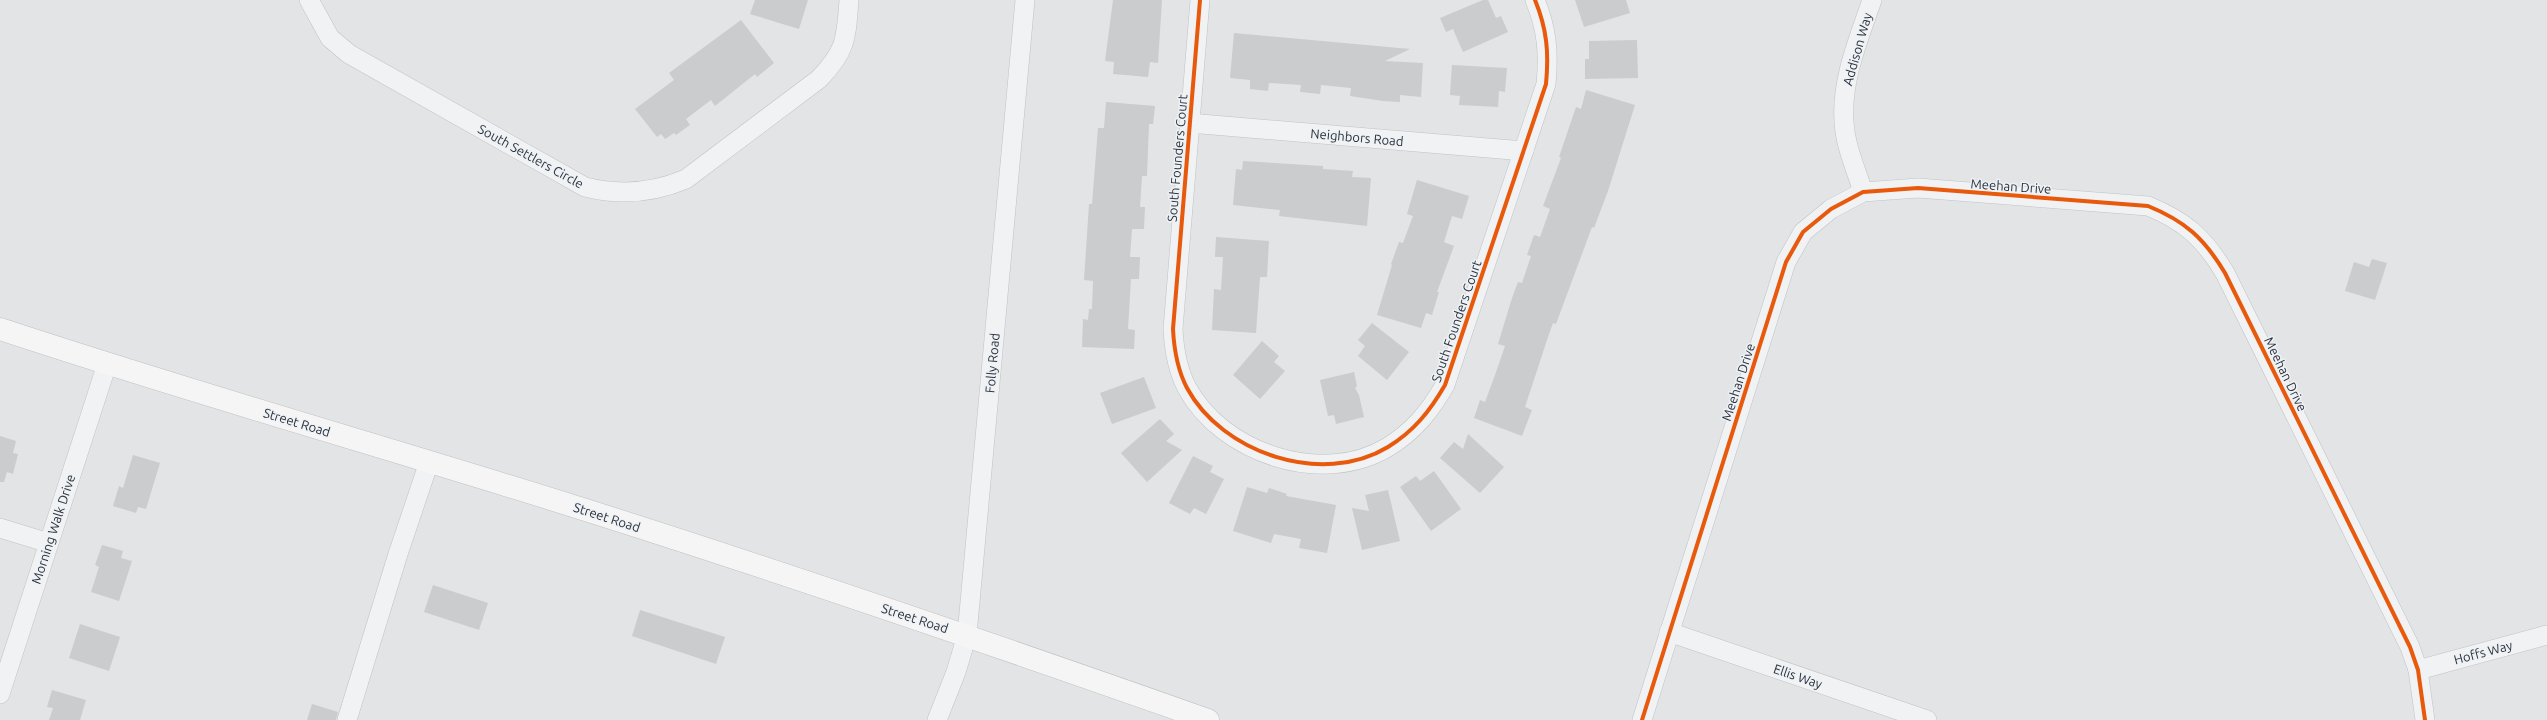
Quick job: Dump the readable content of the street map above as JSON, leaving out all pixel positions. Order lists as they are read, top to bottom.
{
  "streets": {
    "main road": ["Street Road"],
    "street": [
      "Addison Way",
      "Neighbors Road",
      "South Settlers Circle",
      "South Founders Court",
      "Meehan Drive",
      "Folly Road",
      "Morning Walk Drive",
      "Hoffs Way",
      "Ellis Way"
    ]
  },
  "crossings": [
    ["Addison Way", "Meehan Drive"],
    ["Neighbors Road", "South Founders Court"],
    ["Meehan Drive", "Hoffs Way"],
    ["Meehan Drive", "Ellis Way"],
    ["Folly Road", "Street Road"],
    ["Street Road", "Morning Walk Drive"]
  ]
}
